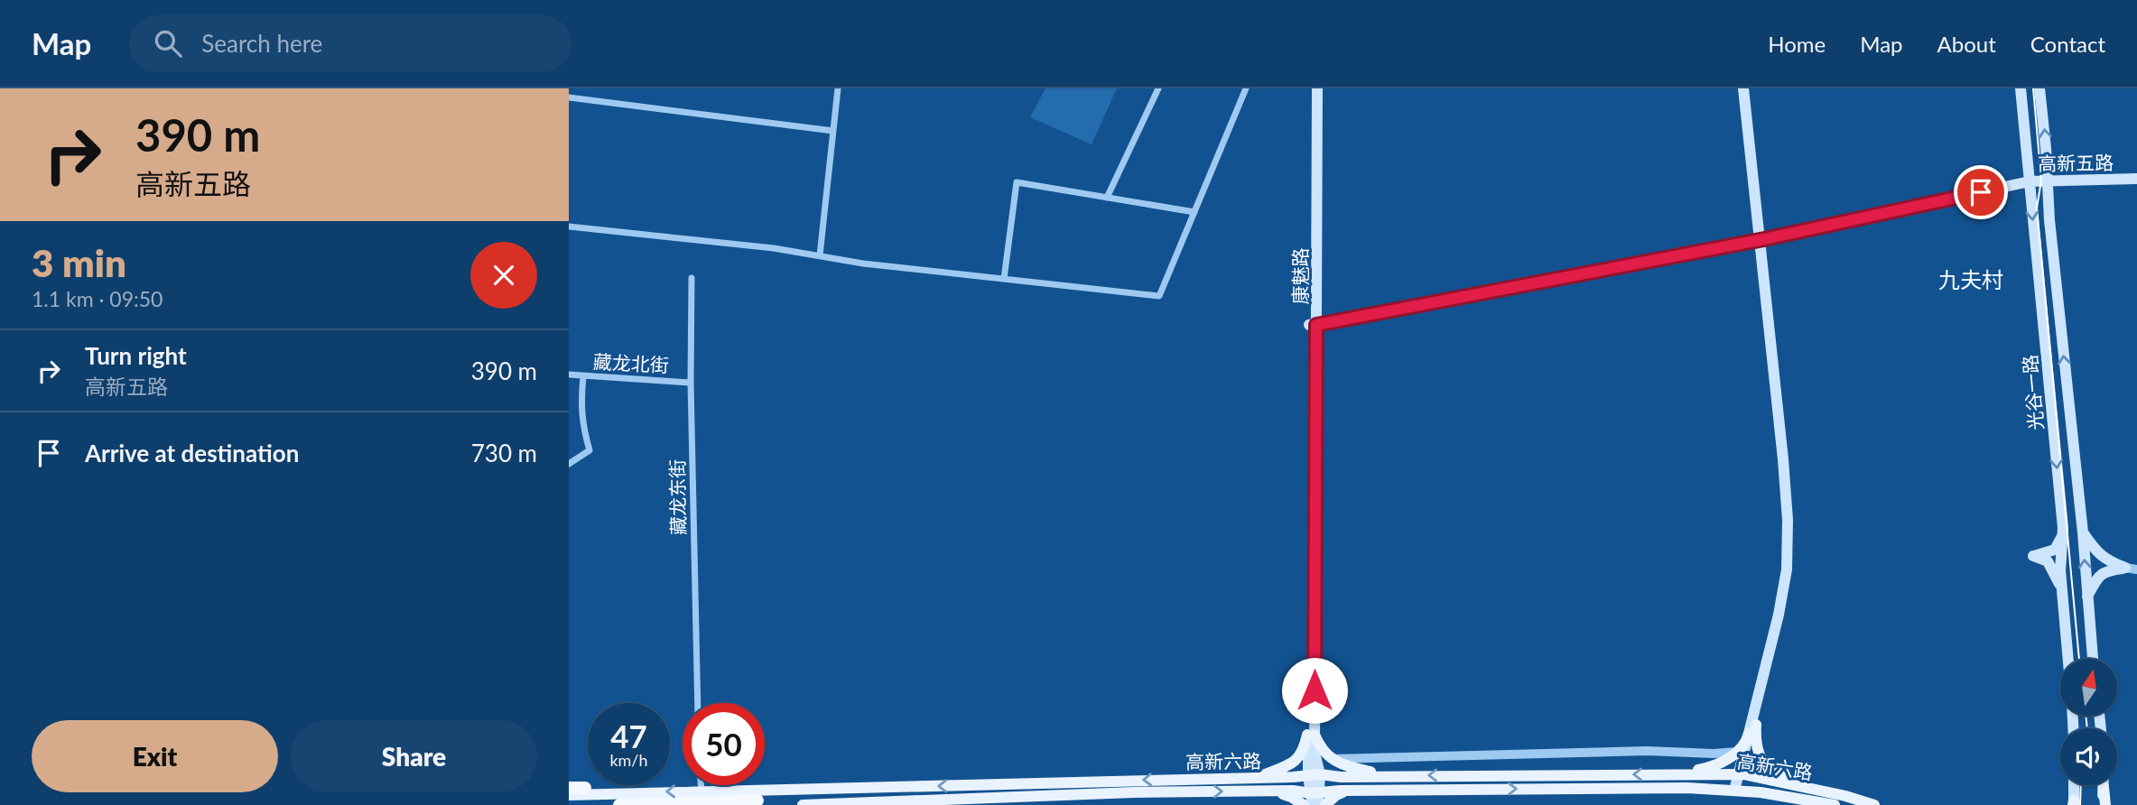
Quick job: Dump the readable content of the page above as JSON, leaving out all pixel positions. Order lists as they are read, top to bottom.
{
  "streets": {
    "main road": [
      "高新五路",
      "康魅路",
      "光谷一路",
      "高新六路"
    ],
    "street": ["藏龙北街", "藏龙东街"]
  },
  "crossings": [
    ["高新五路", "康魅路"],
    ["高新五路", "光谷一路"],
    ["康魅路", "高新六路"],
    ["藏龙北街", "藏龙东街"]
  ],
  "districts": ["九夫村"],
  "north": "top",
  "page": {
    "header": "Map",
    "search": "Search here",
    "nav": [
      "Home",
      "Map",
      "About",
      "Contact"
    ],
    "turn": ["390 m", "高新五路"],
    "heading": ["3 min", "1.1 km · 09:50"],
    "list": [
      {
        "name": "Turn right",
        "note": "高新五路",
        "value": "390 m"
      },
      {
        "name": "Arrive at destination",
        "value": "730 m"
      }
    ],
    "speed": "47 km/h",
    "limit": "50",
    "buttons": ["Exit", "Share"]
  }
}
